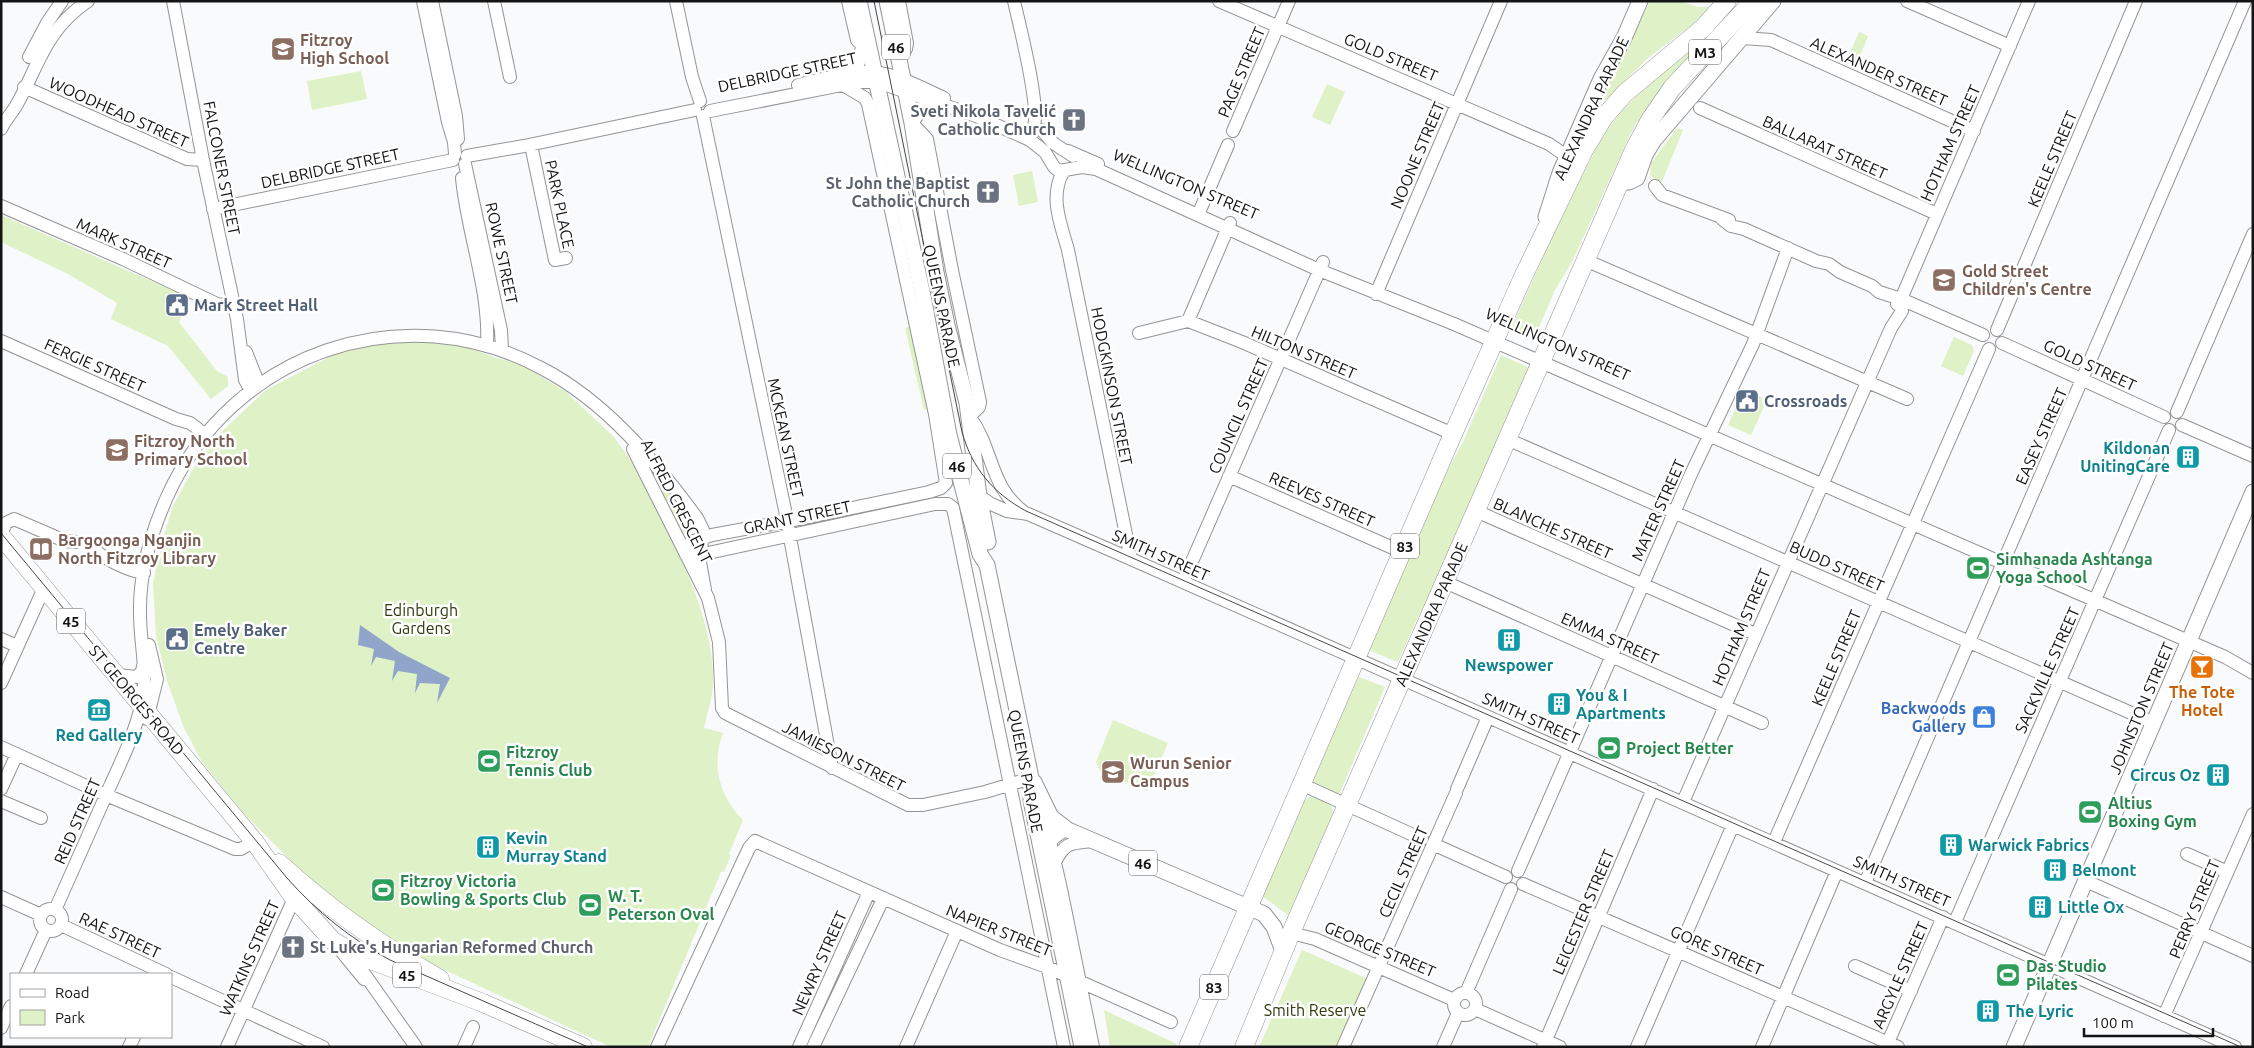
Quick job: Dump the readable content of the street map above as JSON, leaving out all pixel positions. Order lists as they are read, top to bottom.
{
  "streets": {
    "highway": [
      "M3",
      "ALEXANDRA PARADE",
      "83",
      "45",
      "ST GEORGES ROAD"
    ],
    "main road": ["46", "QUEENS PARADE", "JOHNSTON STREET"],
    "street": [
      "GOLD STREET",
      "ALEXANDER STREET",
      "DELBRIDGE STREET",
      "PAGE STREET",
      "WOODHEAD STREET",
      "HOTHAM STREET",
      "BALLARAT STREET",
      "NOONE STREET",
      "KEELE STREET",
      "FALCONER STREET",
      "WELLINGTON STREET",
      "PARK PLACE",
      "MARK STREET",
      "ROWE STREET",
      "HILTON STREET",
      "FERGIE STREET",
      "HODGKINSON STREET",
      "COUNCIL STREET",
      "EASEY STREET",
      "MCKEAN STREET",
      "REEVES STREET",
      "ALFRED CRESCENT",
      "MATER STREET",
      "GRANT STREET",
      "BLANCHE STREET",
      "SMITH STREET",
      "BUDD STREET",
      "EMMA STREET",
      "SACKVILLE STREET",
      "JAMIESON STREET",
      "REID STREET",
      "CECIL STREET",
      "PERRY STREET",
      "LEICESTER STREET",
      "NAPIER STREET",
      "RAE STREET",
      "GEORGE STREET",
      "GORE STREET",
      "WATKINS STREET",
      "NEWRY STREET",
      "ARGYLE STREET"
    ]
  },
  "crossings": [
    ["46", "ALEXANDRA PARADE"],
    ["46", "QUEENS PARADE"],
    ["M3", "GOLD STREET"],
    ["M3", "ALEXANDRA PARADE"],
    ["GOLD STREET", "PAGE STREET"],
    ["GOLD STREET", "ALEXANDRA PARADE"],
    ["GOLD STREET", "NOONE STREET"],
    ["GOLD STREET", "KEELE STREET"],
    ["GOLD STREET", "EASEY STREET"],
    ["GOLD STREET", "SACKVILLE STREET"],
    ["ALEXANDER STREET", "ALEXANDRA PARADE"],
    ["ALEXANDER STREET", "HOTHAM STREET"],
    ["DELBRIDGE STREET", "FALCONER STREET"],
    ["DELBRIDGE STREET", "PARK PLACE"],
    ["DELBRIDGE STREET", "ROWE STREET"],
    ["DELBRIDGE STREET", "QUEENS PARADE"],
    ["DELBRIDGE STREET", "MCKEAN STREET"],
    ["ALEXANDRA PARADE", "WELLINGTON STREET"],
    ["ALEXANDRA PARADE", "HILTON STREET"],
    ["ALEXANDRA PARADE", "REEVES STREET"],
    ["ALEXANDRA PARADE", "BLANCHE STREET"],
    ["ALEXANDRA PARADE", "SMITH STREET"],
    ["ALEXANDRA PARADE", "BUDD STREET"],
    ["ALEXANDRA PARADE", "EMMA STREET"],
    ["ALEXANDRA PARADE", "GEORGE STREET"],
    ["WOODHEAD STREET", "FALCONER STREET"],
    ["HOTHAM STREET", "BALLARAT STREET"],
    ["HOTHAM STREET", "WELLINGTON STREET"],
    ["HOTHAM STREET", "BLANCHE STREET"],
    ["HOTHAM STREET", "SMITH STREET"],
    ["HOTHAM STREET", "BUDD STREET"],
    ["HOTHAM STREET", "EMMA STREET"],
    ["NOONE STREET", "WELLINGTON STREET"],
    ["KEELE STREET", "WELLINGTON STREET"],
    ["KEELE STREET", "SMITH STREET"],
    ["KEELE STREET", "BUDD STREET"],
    ["FALCONER STREET", "MARK STREET"],
    ["FALCONER STREET", "ALFRED CRESCENT"],
    ["WELLINGTON STREET", "HODGKINSON STREET"],
    ["WELLINGTON STREET", "COUNCIL STREET"],
    ["WELLINGTON STREET", "EASEY STREET"],
    ["WELLINGTON STREET", "MATER STREET"],
    ["WELLINGTON STREET", "SACKVILLE STREET"],
    ["WELLINGTON STREET", "JOHNSTON STREET"],
    ["ROWE STREET", "ALFRED CRESCENT"],
    ["QUEENS PARADE", "GRANT STREET"],
    ["QUEENS PARADE", "SMITH STREET"],
    ["QUEENS PARADE", "JAMIESON STREET"],
    ["QUEENS PARADE", "NAPIER STREET"],
    ["HILTON STREET", "COUNCIL STREET"],
    ["FERGIE STREET", "ALFRED CRESCENT"],
    ["HODGKINSON STREET", "SMITH STREET"],
    ["COUNCIL STREET", "REEVES STREET"],
    ["COUNCIL STREET", "SMITH STREET"],
    ["EASEY STREET", "SMITH STREET"],
    ["EASEY STREET", "BUDD STREET"],
    ["MCKEAN STREET", "GRANT STREET"],
    ["MCKEAN STREET", "JAMIESON STREET"],
    ["ALFRED CRESCENT", "GRANT STREET"],
    ["ALFRED CRESCENT", "ST GEORGES ROAD"],
    ["ALFRED CRESCENT", "JAMIESON STREET"],
    ["ALFRED CRESCENT", "REID STREET"],
    ["MATER STREET", "BLANCHE STREET"],
    ["MATER STREET", "SMITH STREET"],
    ["MATER STREET", "BUDD STREET"],
    ["MATER STREET", "EMMA STREET"],
    ["MATER STREET", "GORE STREET"],
    ["SMITH STREET", "SACKVILLE STREET"],
    ["SMITH STREET", "JOHNSTON STREET"],
    ["SMITH STREET", "CECIL STREET"],
    ["SMITH STREET", "PERRY STREET"],
    ["SMITH STREET", "LEICESTER STREET"],
    ["SMITH STREET", "ARGYLE STREET"],
    ["BUDD STREET", "SACKVILLE STREET"],
    ["BUDD STREET", "JOHNSTON STREET"],
    ["45", "ST GEORGES ROAD"],
    ["SACKVILLE STREET", "ARGYLE STREET"],
    ["ST GEORGES ROAD", "REID STREET"],
    ["ST GEORGES ROAD", "WATKINS STREET"],
    ["REID STREET", "RAE STREET"],
    ["CECIL STREET", "GEORGE STREET"],
    ["LEICESTER STREET", "GORE STREET"],
    ["NAPIER STREET", "NEWRY STREET"],
    ["RAE STREET", "WATKINS STREET"],
    ["GORE STREET", "ARGYLE STREET"]
  ],
  "parks": ["Edinburgh Gardens", "Smith Reserve"],
  "places": {
    "school or university": [
      "Fitzroy High School",
      "Gold Street Children's Centre",
      "Fitzroy North Primary School",
      "Wurun Senior Campus"
    ],
    "church": ["Sveti Nikola Tavelić Catholic Church", "St John the Baptist Catholic Church", "St Luke's Hungarian Reformed Church"],
    "public building": ["Mark Street Hall", "Crossroads", "Emely Baker Centre"],
    "building": [
      "Kildonan UnitingCare",
      "Newspower",
      "You & I Apartments",
      "Circus Oz",
      "Warwick Fabrics",
      "Kevin Murray Stand",
      "Belmont",
      "Little Ox",
      "The Lyric"
    ],
    "library": ["Bargoonga Nganjin North Fitzroy Library"],
    "sports": [
      "Simhanada Ashtanga Yoga School",
      "Project Better",
      "Fitzroy Tennis Club",
      "Altius Boxing Gym",
      "Fitzroy Victoria Bowling & Sports Club",
      "W. T. Peterson Oval",
      "Das Studio Pilates"
    ],
    "bar": ["The Tote Hotel"],
    "museum": ["Red Gallery"],
    "shop": ["Backwoods Gallery"]
  },
  "legend": ["Road", "Park"],
  "scale_bar": "100 m"
}
